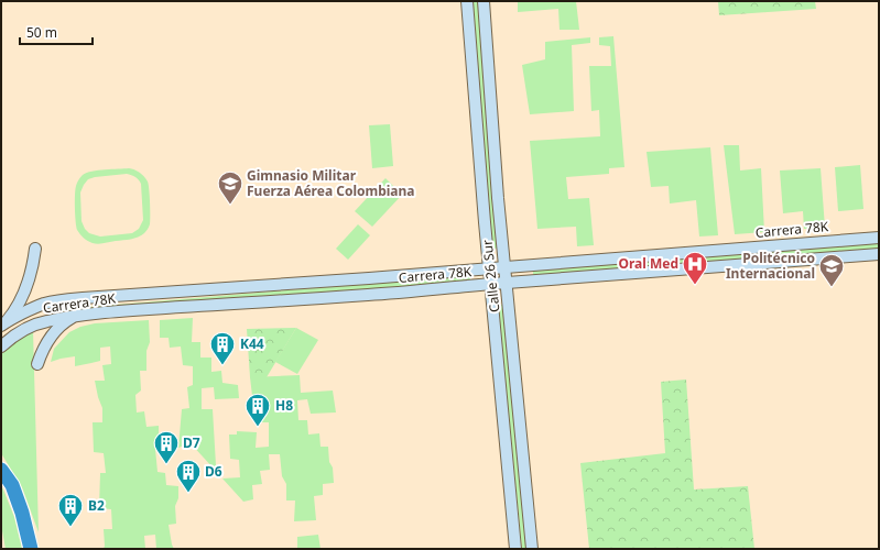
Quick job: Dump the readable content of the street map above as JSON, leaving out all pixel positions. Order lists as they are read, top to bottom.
{
  "streets": {
    "main road": ["Carrera 78K", "Calle 26 Sur"]
  },
  "crossings": [
    ["Carrera 78K", "Calle 26 Sur"]
  ],
  "places": {
    "school or university": ["Gimnasio Militar Fuerza Aérea Colombiana", "Politécnico Internacional"],
    "hospital": ["Oral Med"],
    "building": [
      "K44",
      "H8",
      "D7",
      "D6",
      "B2"
    ]
  },
  "scale_bar": "50 m"
}
